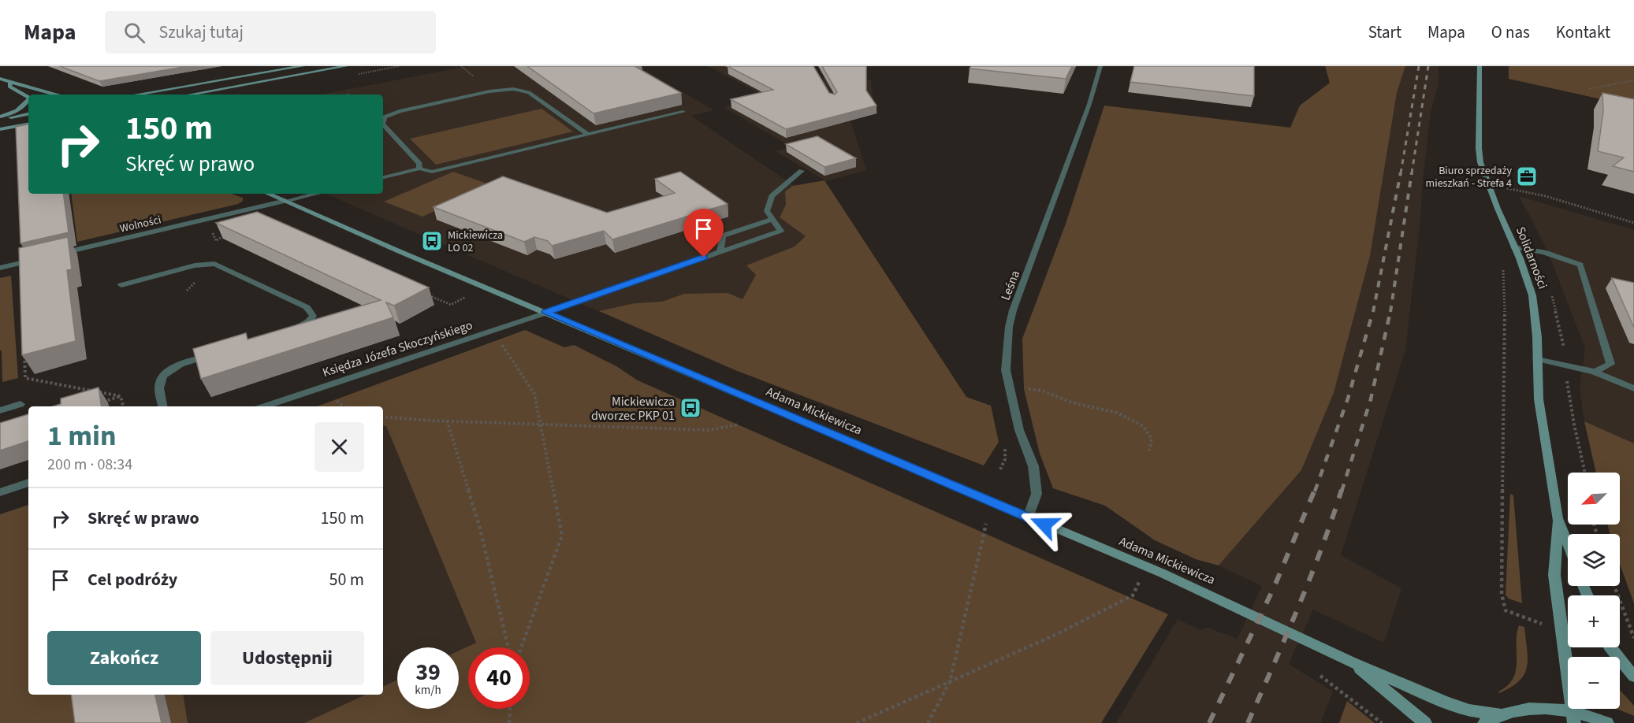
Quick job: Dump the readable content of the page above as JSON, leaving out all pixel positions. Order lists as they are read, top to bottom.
{
  "streets": {
    "street": [
      "Wolności",
      "Solidarności",
      "Leśna",
      "Księdza Józefa Skoczyńskiego",
      "Adama Mickiewicza"
    ]
  },
  "crossings": [
    ["Wolności", "Adama Mickiewicza"],
    ["Leśna", "Adama Mickiewicza"],
    ["Księdza Józefa Skoczyńskiego", "Adama Mickiewicza"]
  ],
  "places": {
    "office": ["Biuro sprzedaży mieszkań - Strefa 4"],
    "bus stop": ["Mickiewicza LO 02", "Mickiewicza dworzec PKP 01"]
  },
  "north": "bottom left",
  "page": {
    "header": "Mapa",
    "search": "Szukaj tutaj",
    "nav": [
      "Start",
      "Mapa",
      "O nas",
      "Kontakt"
    ],
    "turn": ["150 m", "Skręć w prawo"],
    "heading": ["1 min", "200 m · 08:34"],
    "map_buttons": ["+", "−"],
    "list": [
      {
        "name": "Skręć w prawo",
        "value": "150 m"
      },
      {
        "name": "Cel podróży",
        "value": "50 m"
      }
    ],
    "buttons": ["Zakończ", "Udostępnij"],
    "speed": "39 km/h",
    "limit": "40"
  }
}
